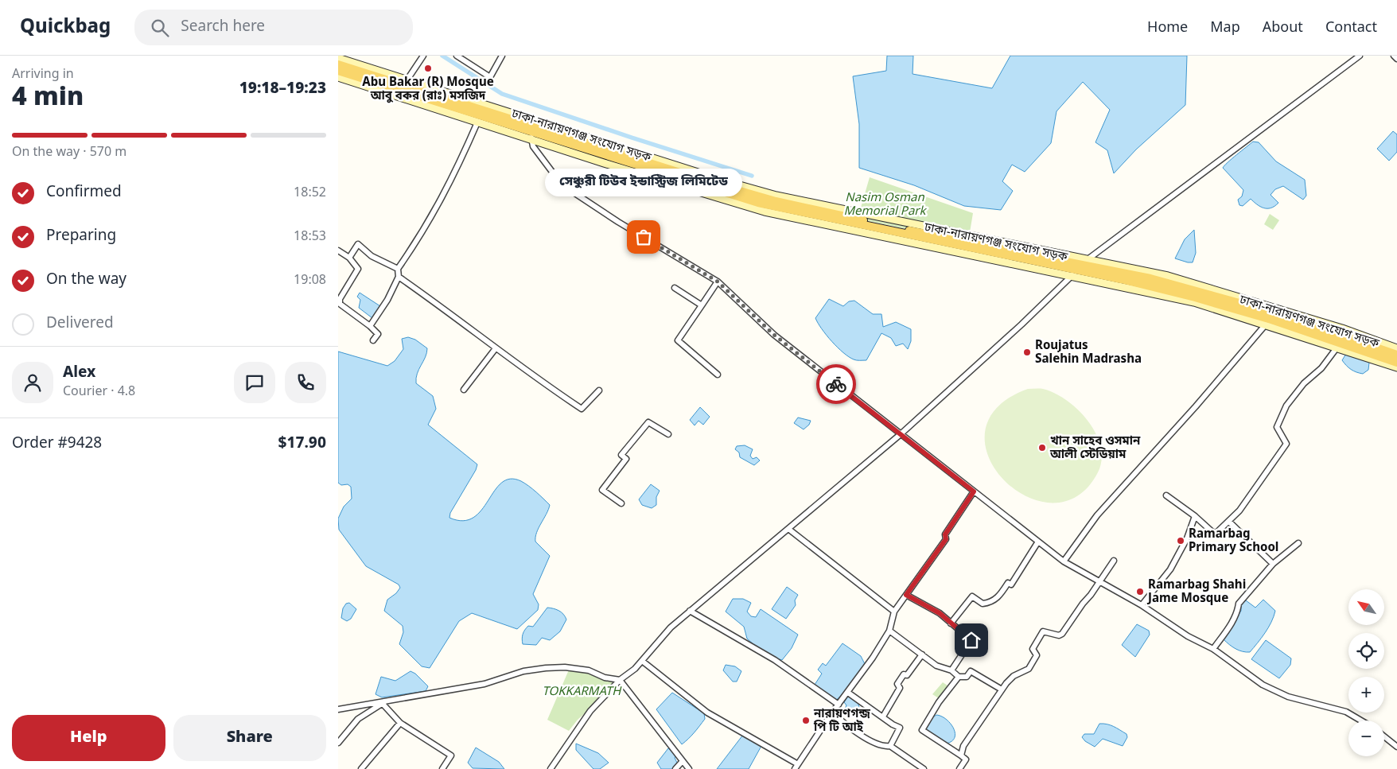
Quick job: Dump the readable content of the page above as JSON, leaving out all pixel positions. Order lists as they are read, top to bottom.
{
  "streets": {
    "main road": ["ঢাকা-নারায়ণগঞ্জ সংযোগ সড়ক"]
  },
  "parks": ["Nasim Osman Memorial Park", "TOKKARMATH"],
  "places": [
    "Abu Bakar (R) Mosque আবু বকর (রাঃ) মসজিদ",
    "সেঞ্চুরী টিউব ইন্ডাস্ট্রিজ লিমিটেড",
    "Roujatus Salehin Madrasha",
    "খান সাহেব ওসমান আলী স্টেডিয়াম",
    "Ramarbag Primary School",
    "Ramarbag Shahi Jame Mosque",
    "নারায়ণগন্জ পি টি আই"
  ],
  "north": "top left",
  "page": {
    "header": "Quickbag",
    "search": "Search here",
    "nav": [
      "Home",
      "Map",
      "About",
      "Contact"
    ],
    "heading": ["4 min", "Arriving in", "19:18–19:23"],
    "panel": [
      "Alex",
      "Courier · 4.8",
      "Order #9428",
      "$17.90"
    ],
    "bar": "On the way · 570 m",
    "bubble": "সেঞ্চুরী টিউব ইন্ডাস্ট্রিজ লিমিটেড",
    "list": [
      ["Confirmed", "18:52"],
      ["Preparing", "18:53"],
      ["On the way", "19:08"],
      "Delivered"
    ],
    "map_buttons": ["+", "−"],
    "buttons": ["Help", "Share"]
  }
}
